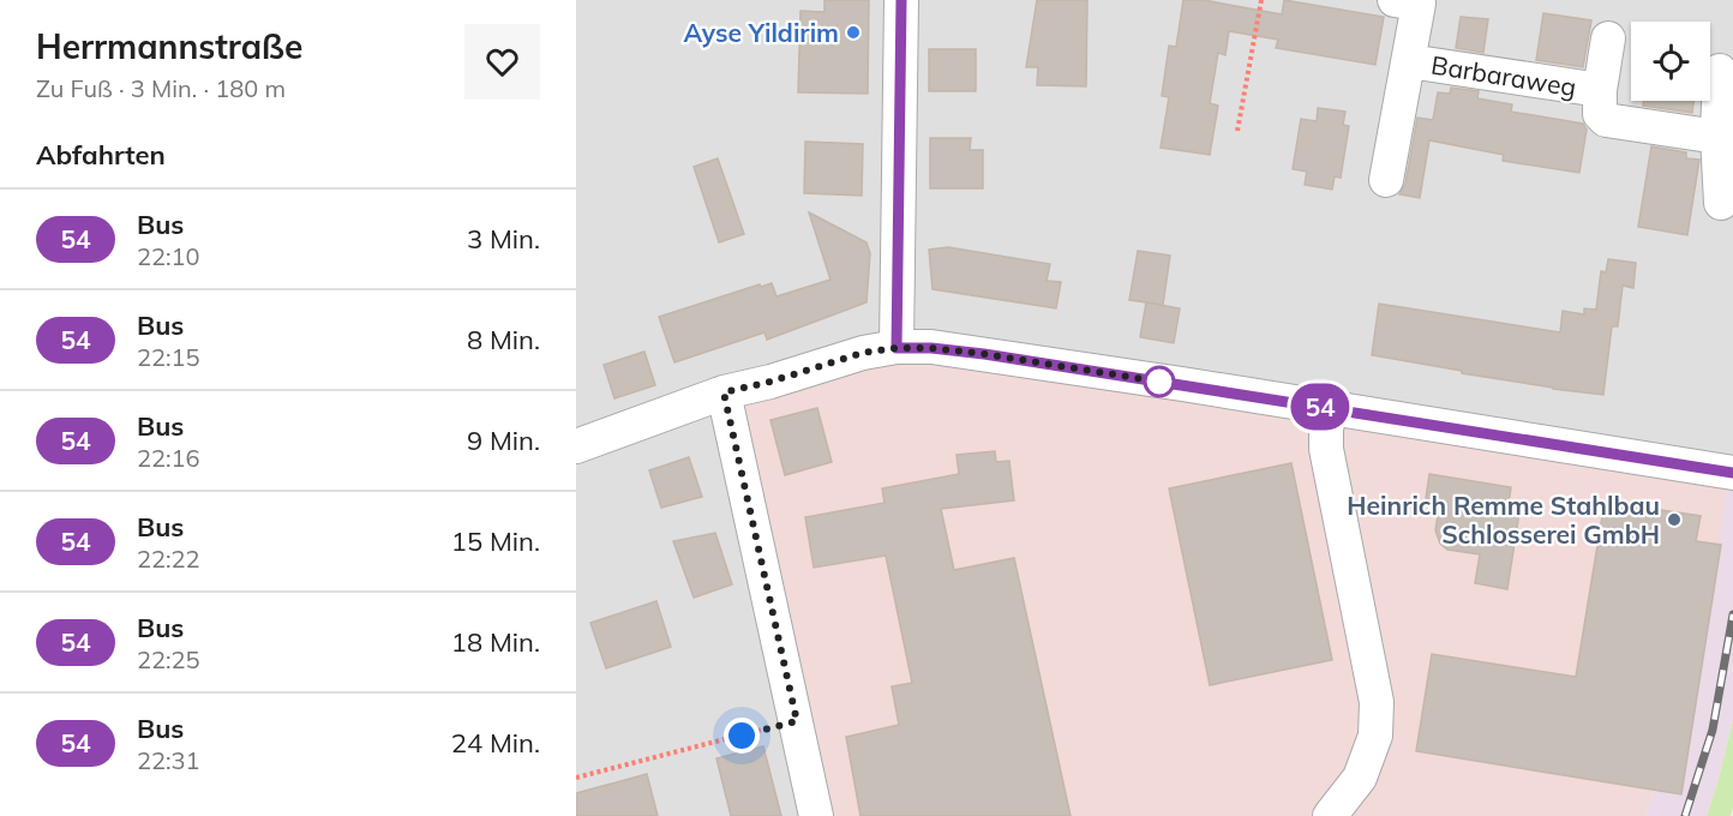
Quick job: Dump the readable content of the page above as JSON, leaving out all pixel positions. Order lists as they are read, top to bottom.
{
  "streets": {
    "street": ["Barbaraweg"]
  },
  "places": ["Ayse Yildirim", "Heinrich Remme Stahlbau Schlosserei GmbH"],
  "lines": ["bus line 54"],
  "page": {
    "heading": [
      ["Herrmannstraße", "Zu Fuß · 3 Min. · 180 m"],
      "Abfahrten"
    ],
    "on_map": "54",
    "list": [
      {
        "mark": "54",
        "name": "Bus",
        "note": "22:10",
        "value": "3 Min."
      },
      {
        "mark": "54",
        "name": "Bus",
        "note": "22:15",
        "value": "8 Min."
      },
      {
        "mark": "54",
        "name": "Bus",
        "note": "22:16",
        "value": "9 Min."
      },
      {
        "mark": "54",
        "name": "Bus",
        "note": "22:22",
        "value": "15 Min."
      },
      {
        "mark": "54",
        "name": "Bus",
        "note": "22:25",
        "value": "18 Min."
      },
      {
        "mark": "54",
        "name": "Bus",
        "note": "22:31",
        "value": "24 Min."
      }
    ]
  }
}
